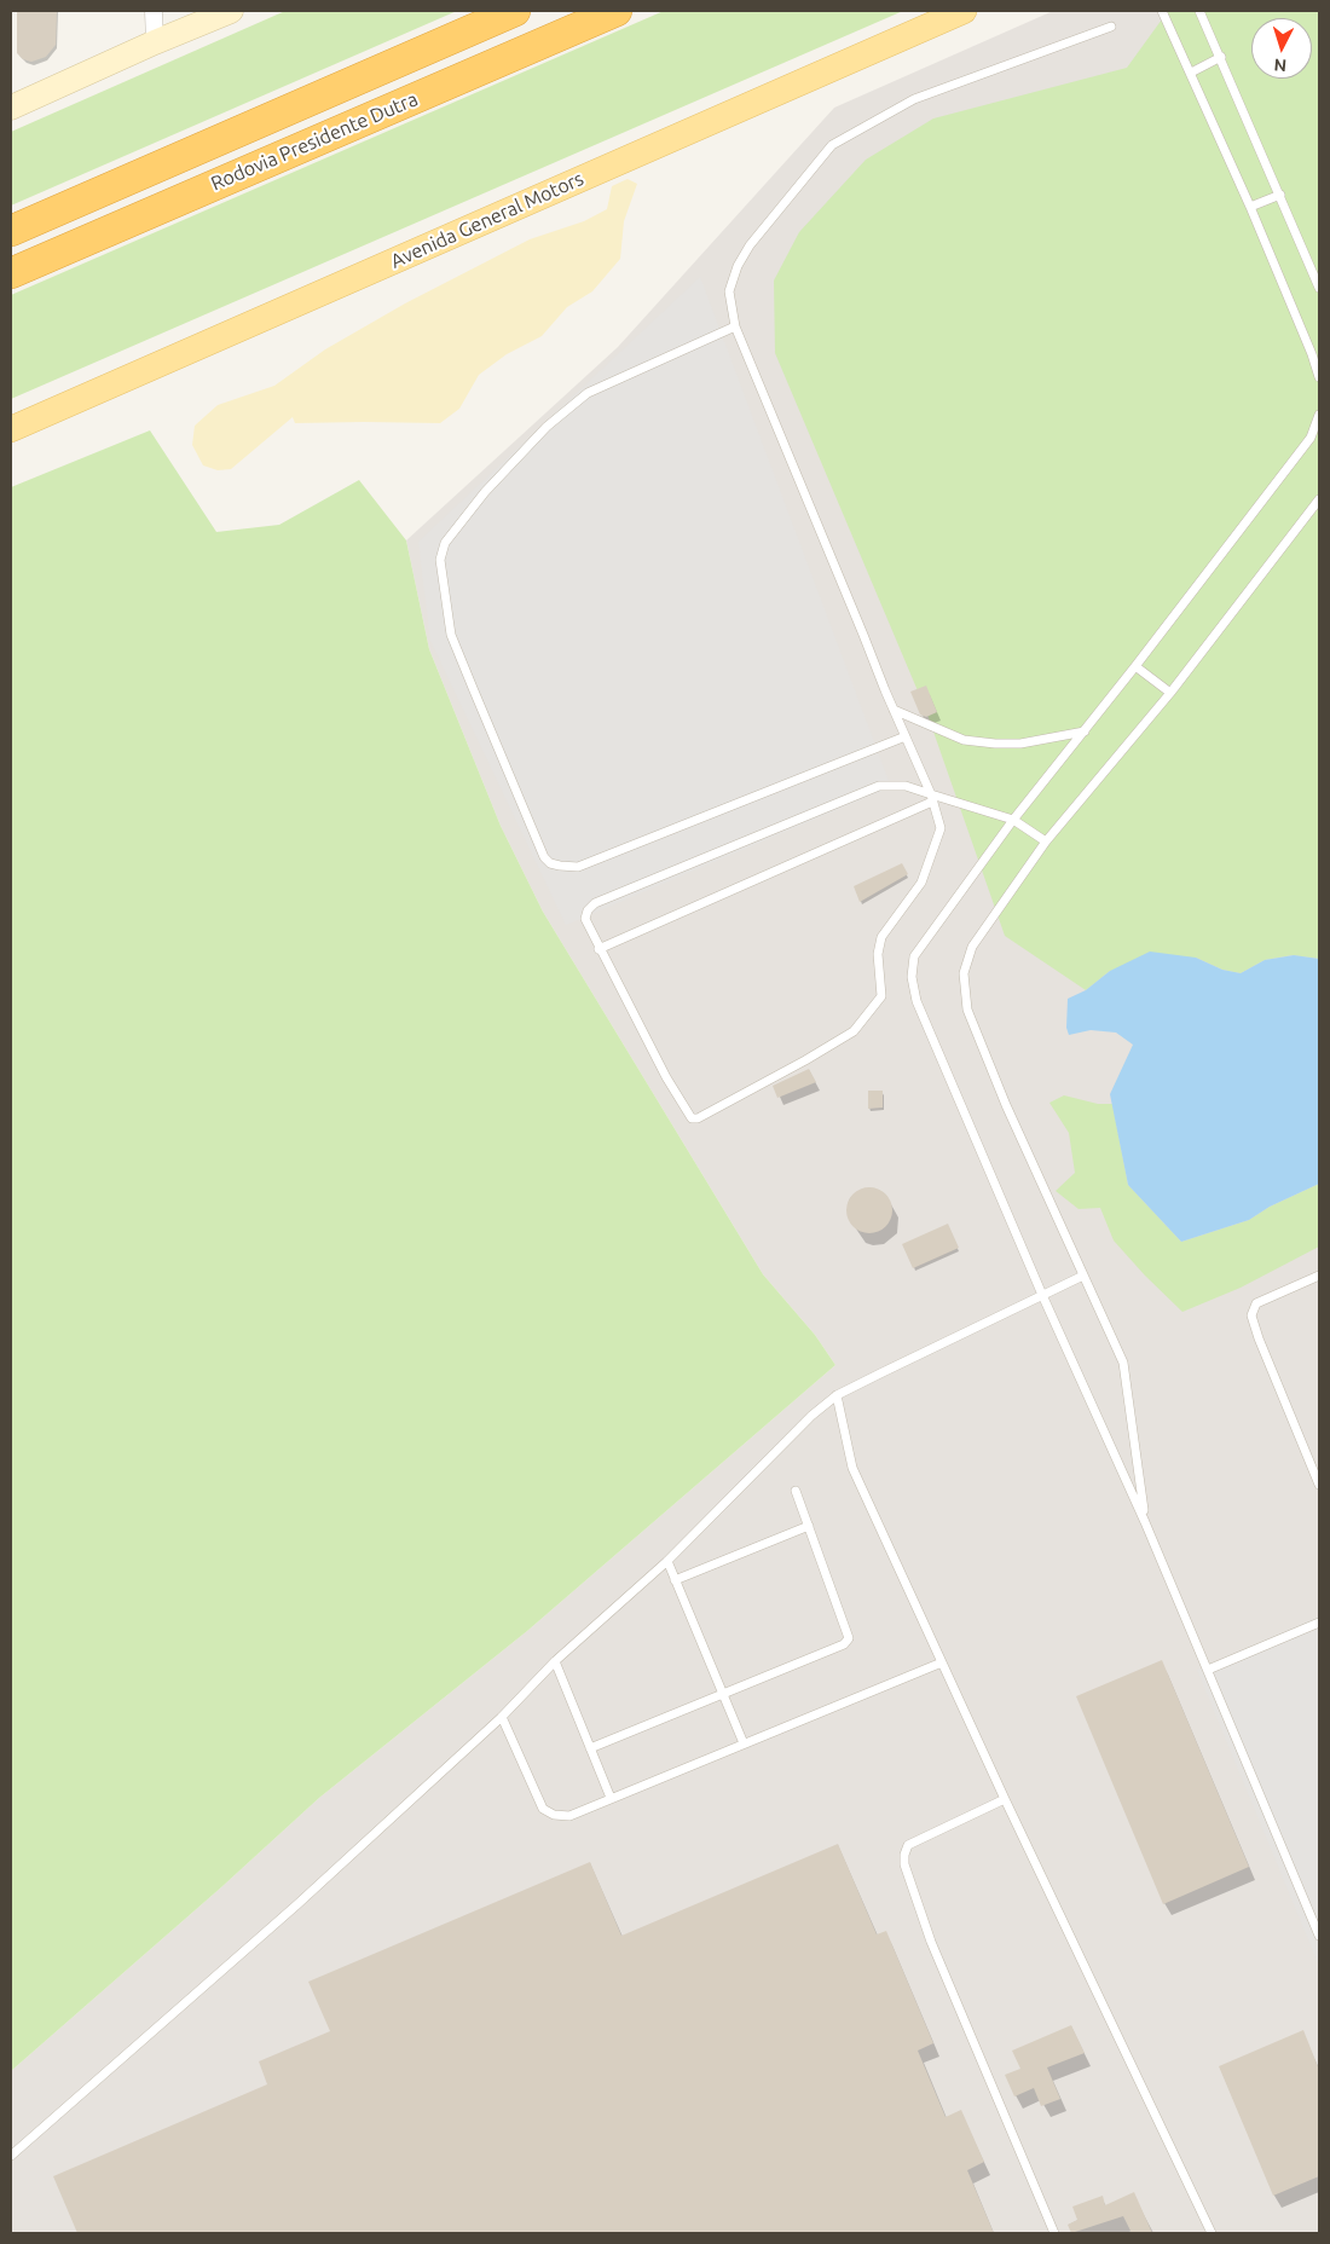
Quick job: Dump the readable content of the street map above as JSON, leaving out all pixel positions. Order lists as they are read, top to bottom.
{
  "streets": {
    "highway": ["Rodovia Presidente Dutra"],
    "main road": ["Avenida General Motors"]
  },
  "north": "bottom"
}
